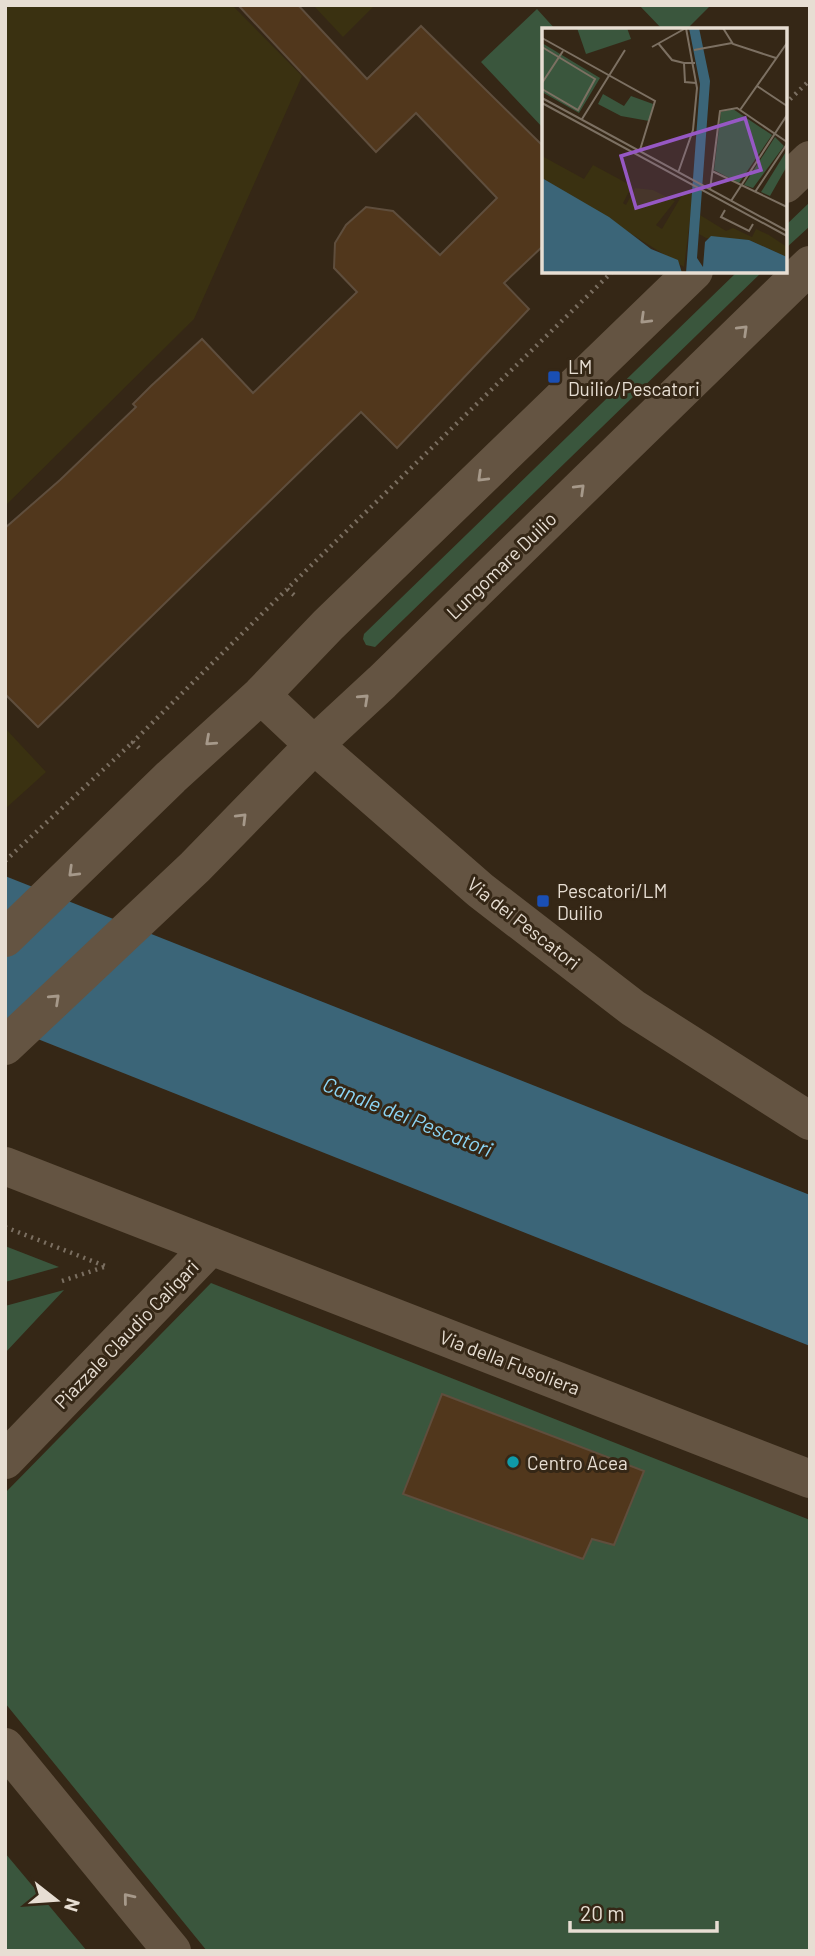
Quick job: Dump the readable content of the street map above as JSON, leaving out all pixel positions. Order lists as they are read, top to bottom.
{
  "streets": {
    "street": [
      "Lungomare Duilio",
      "Via dei Pescatori",
      "Piazzale Claudio Caligari",
      "Via della Fusoliera"
    ]
  },
  "crossings": [
    ["Lungomare Duilio", "Via dei Pescatori"],
    ["Piazzale Claudio Caligari", "Via della Fusoliera"]
  ],
  "water": ["Canale dei Pescatori"],
  "places": {
    "transit": ["LM Duilio/Pescatori", "Pescatori/LM Duilio"],
    "other": ["Centro Acea"]
  },
  "scale_bar": "20 m",
  "north": "right"
}
